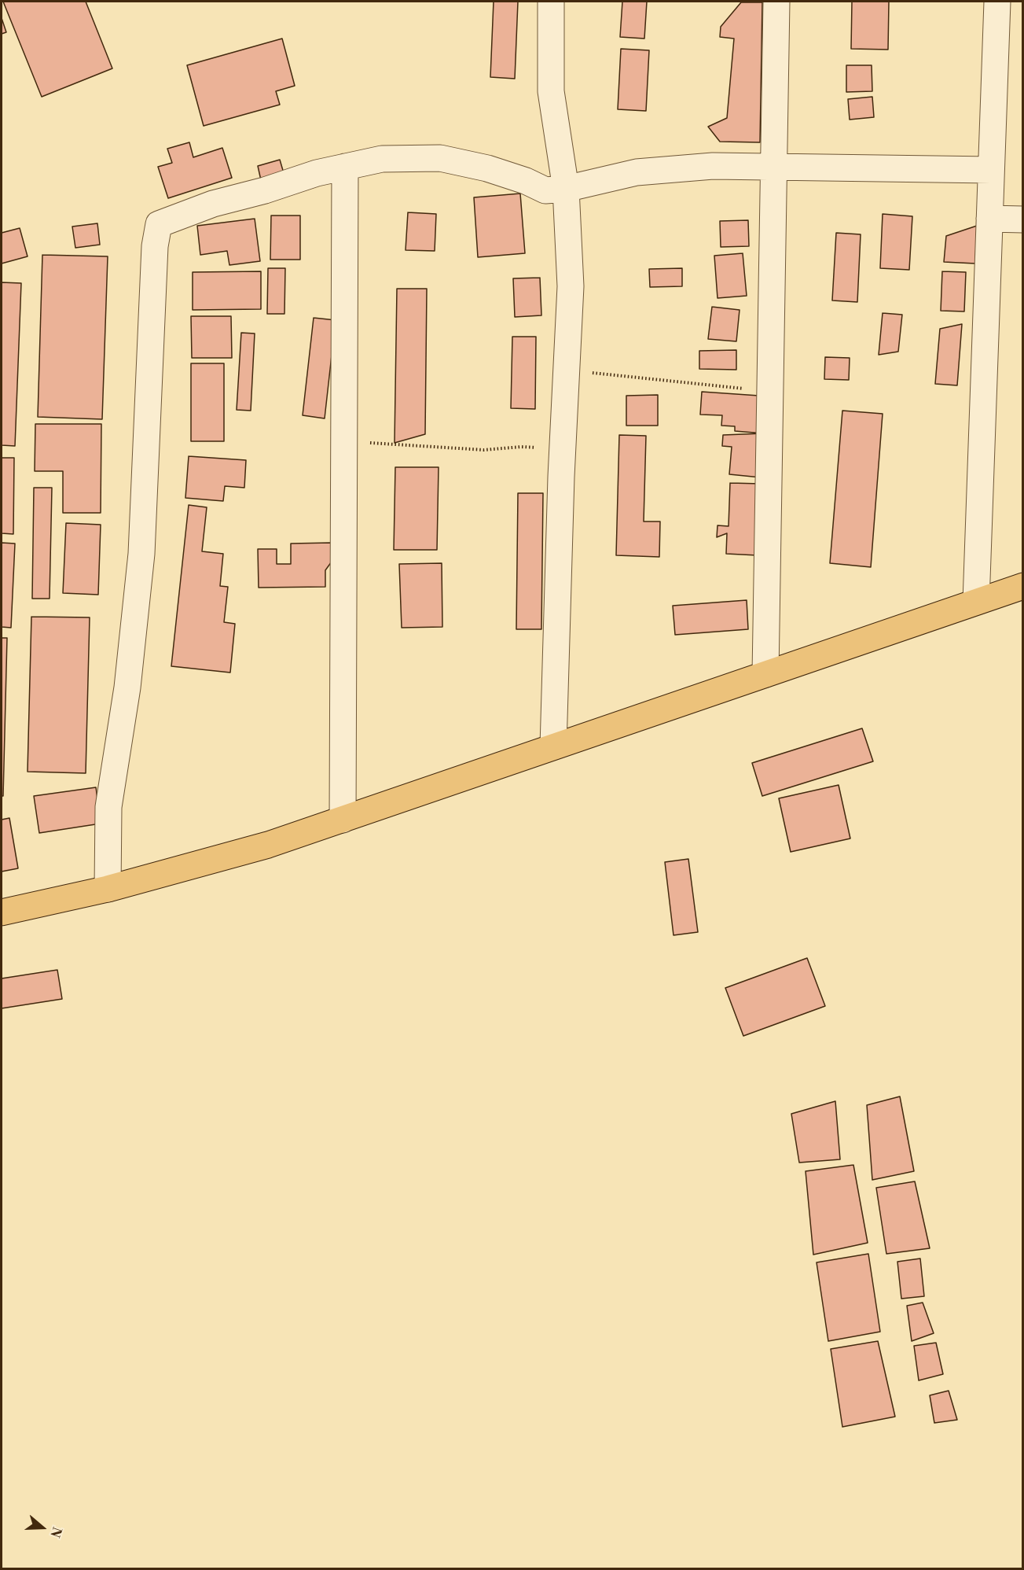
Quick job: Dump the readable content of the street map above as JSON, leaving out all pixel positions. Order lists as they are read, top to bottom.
{
  "north": "right"
}
